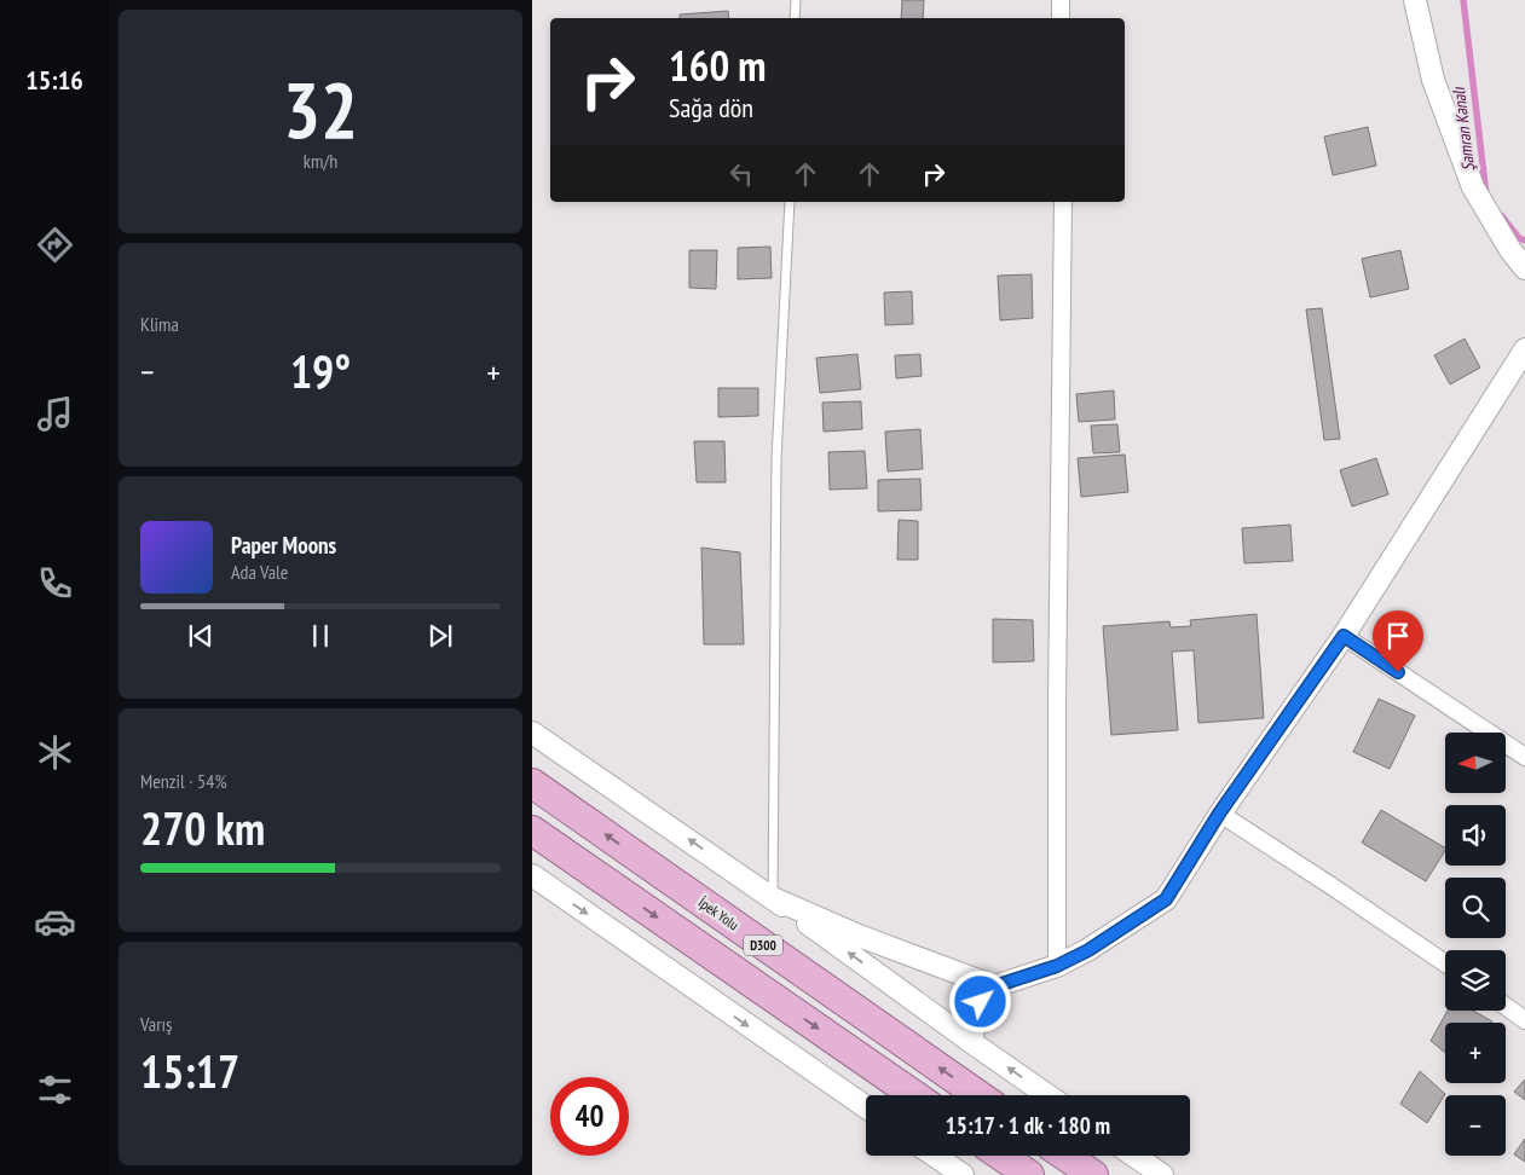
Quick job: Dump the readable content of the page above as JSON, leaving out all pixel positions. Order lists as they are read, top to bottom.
{
  "streets": {
    "highway": ["İpek Yolu", "D300"]
  },
  "water": ["Şamran Kanalı"],
  "north": "left",
  "page": {
    "tabs": "15:16",
    "tile": [
      ["32", "km/h"],
      "Klima",
      ["Menzil · 54%", "270 km"],
      ["Varış", "15:17"]
    ],
    "turn": ["160 m", "Sağa dön"],
    "heat": ["−", "19°", "+"],
    "song": ["Paper Moons", "Ada Vale"],
    "map_buttons": ["+", "−"],
    "limit": "40",
    "trip": "15:17 · 1 dk · 180 m"
  }
}
